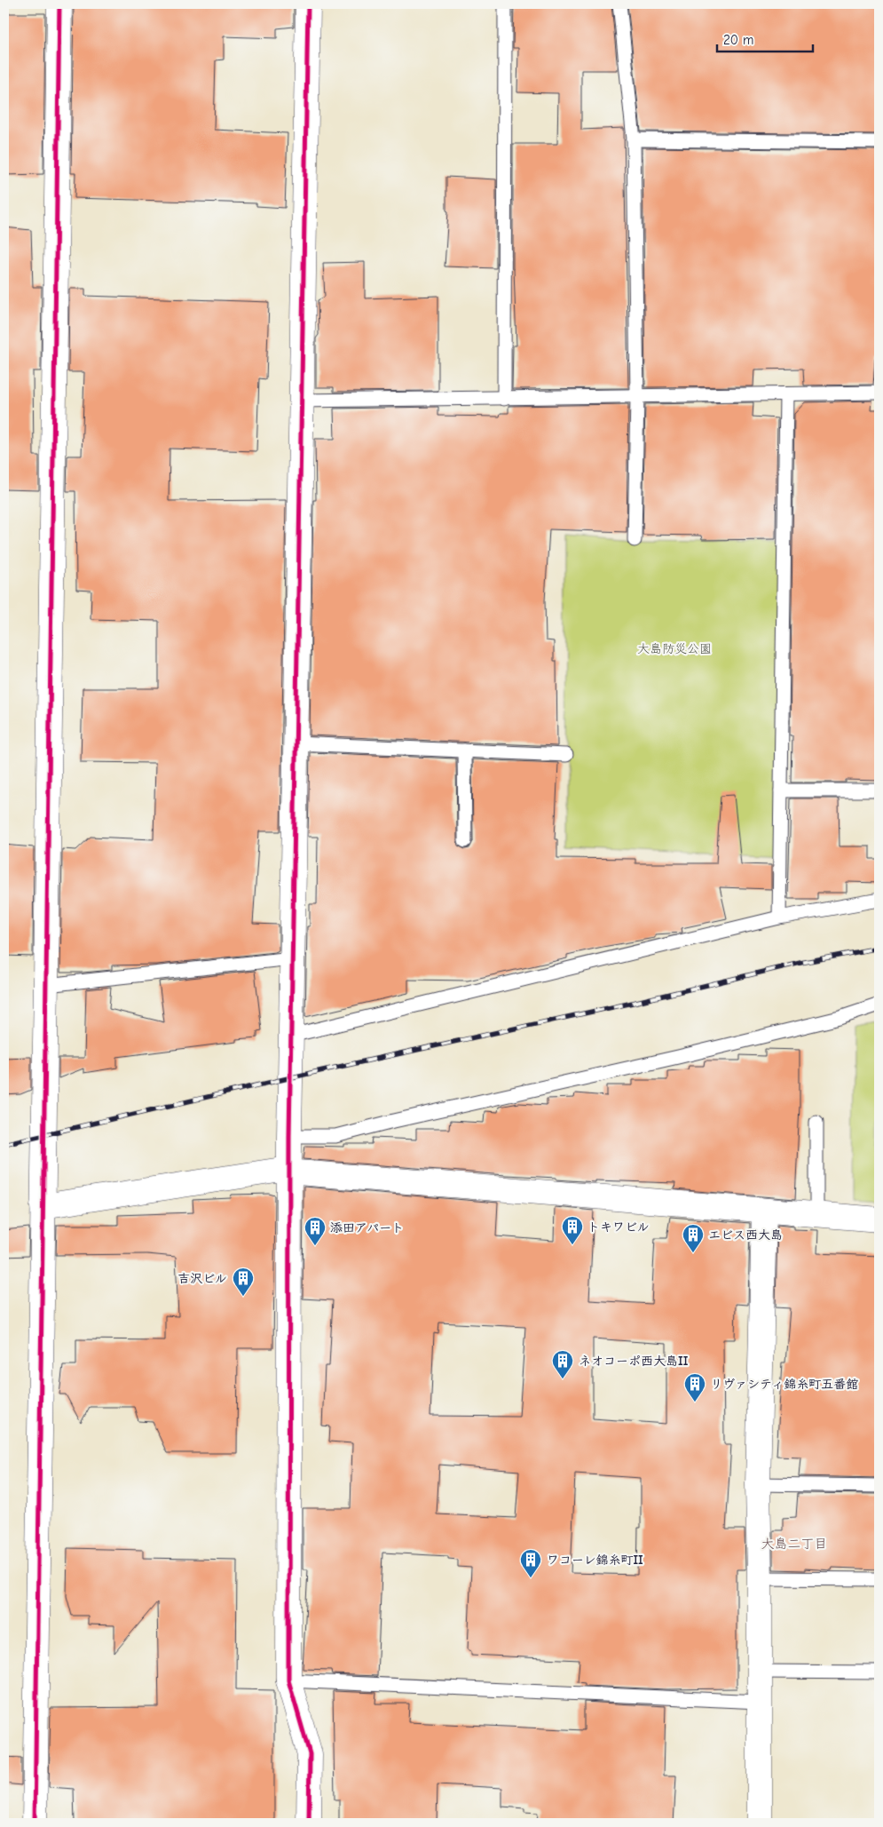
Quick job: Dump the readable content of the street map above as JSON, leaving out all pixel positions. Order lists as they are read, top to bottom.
{
  "districts": ["大島二丁目"],
  "parks": ["大島防災公園"],
  "places": {
    "building": [
      "トキワビル",
      "添田アパート",
      "エビス西大島",
      "吉沢ビル",
      "ネオコーポ西大島II",
      "リヴァシティ錦糸町五番館",
      "ワコーレ錦糸町II"
    ]
  },
  "scale_bar": "20 m"
}
